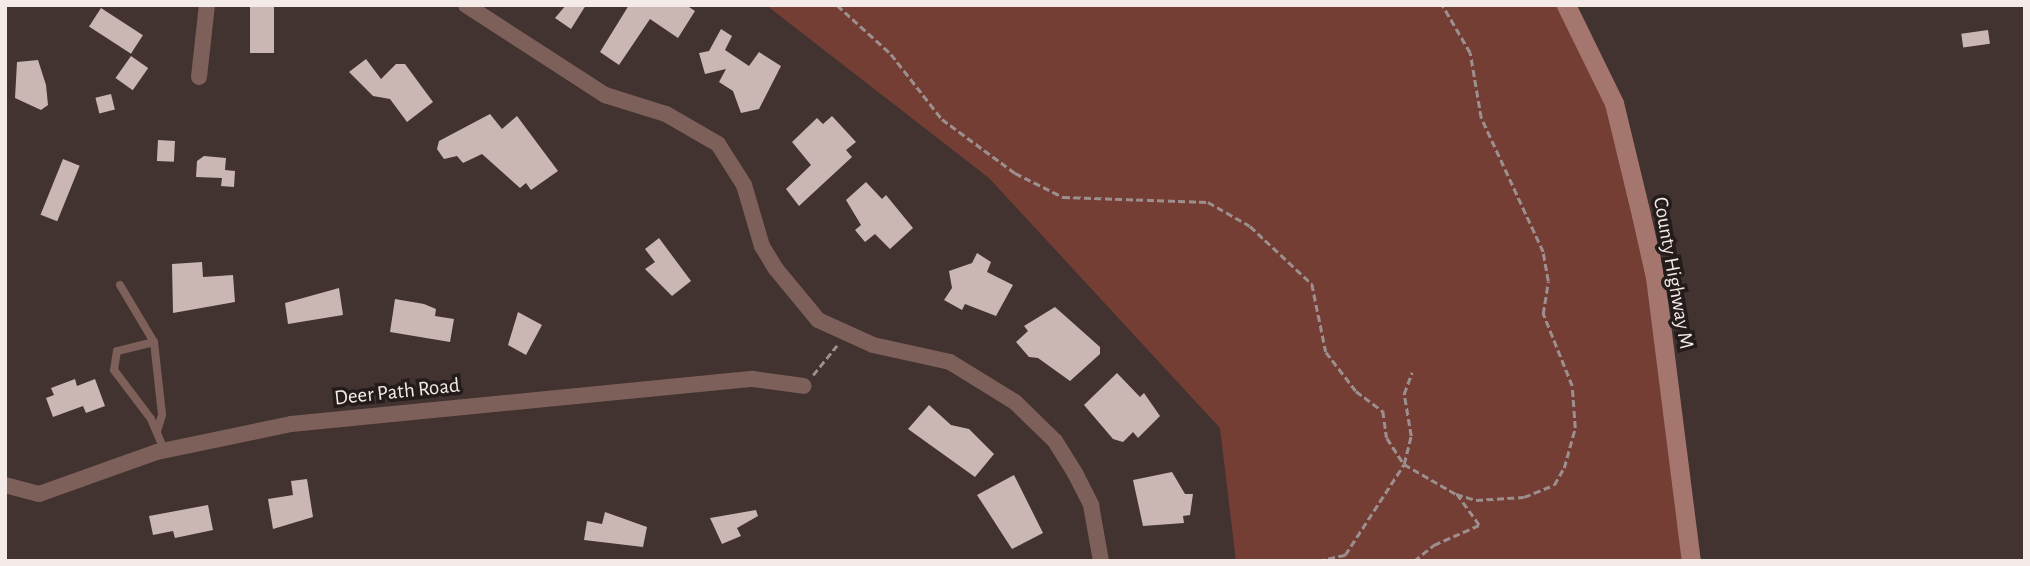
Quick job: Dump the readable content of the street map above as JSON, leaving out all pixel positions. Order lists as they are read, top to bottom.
{
  "streets": {
    "main road": ["County Highway M"],
    "street": ["Deer Path Road"]
  }
}
